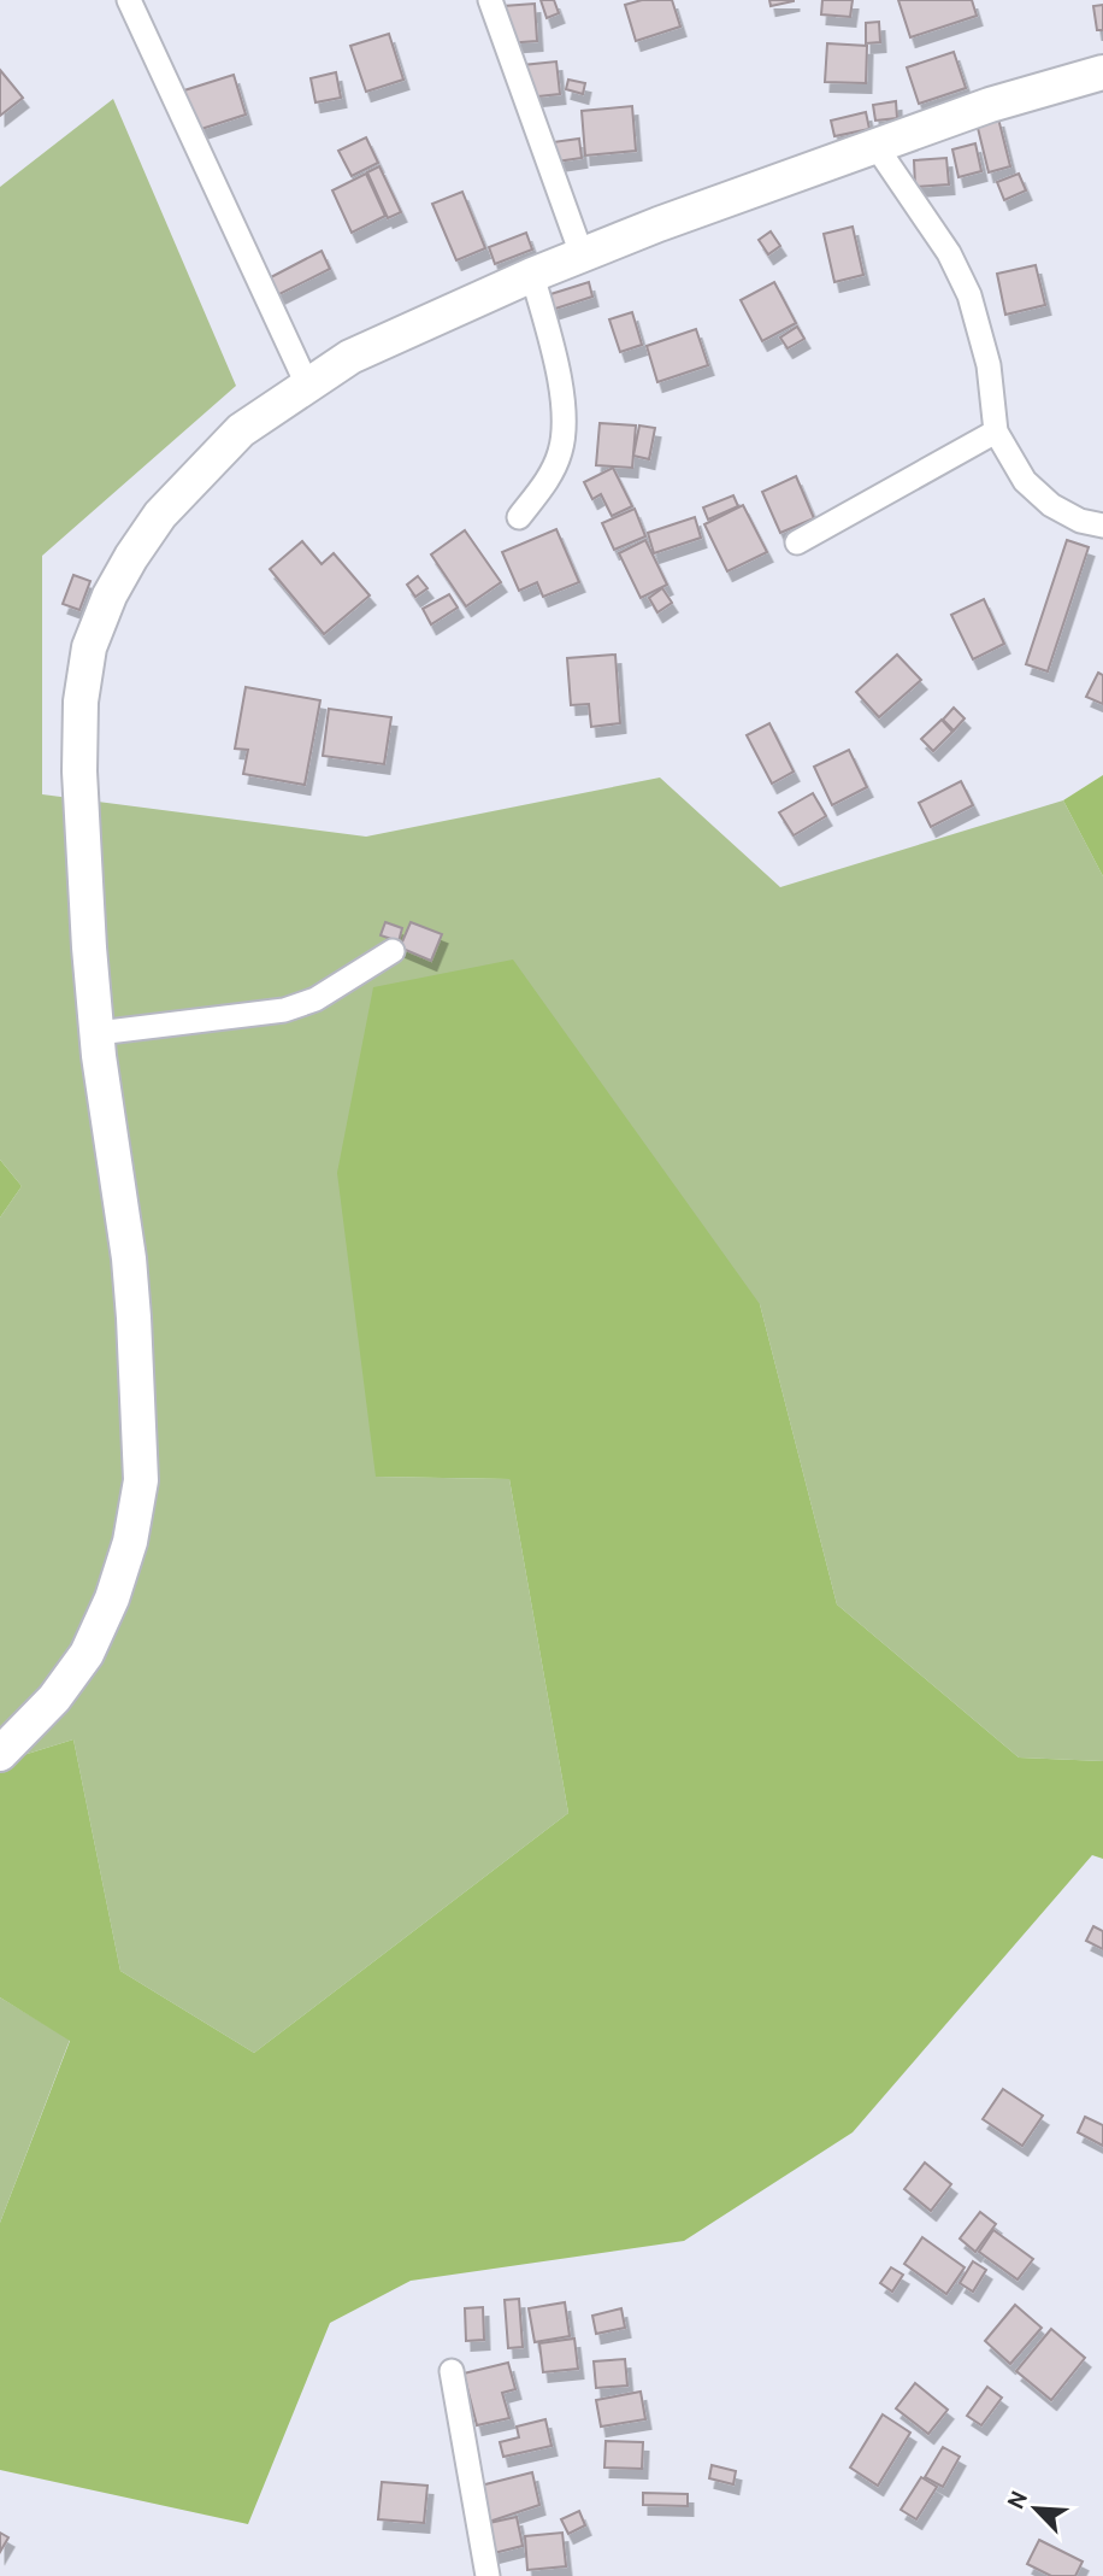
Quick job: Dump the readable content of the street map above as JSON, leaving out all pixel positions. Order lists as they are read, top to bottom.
{
  "north": "top left"
}
